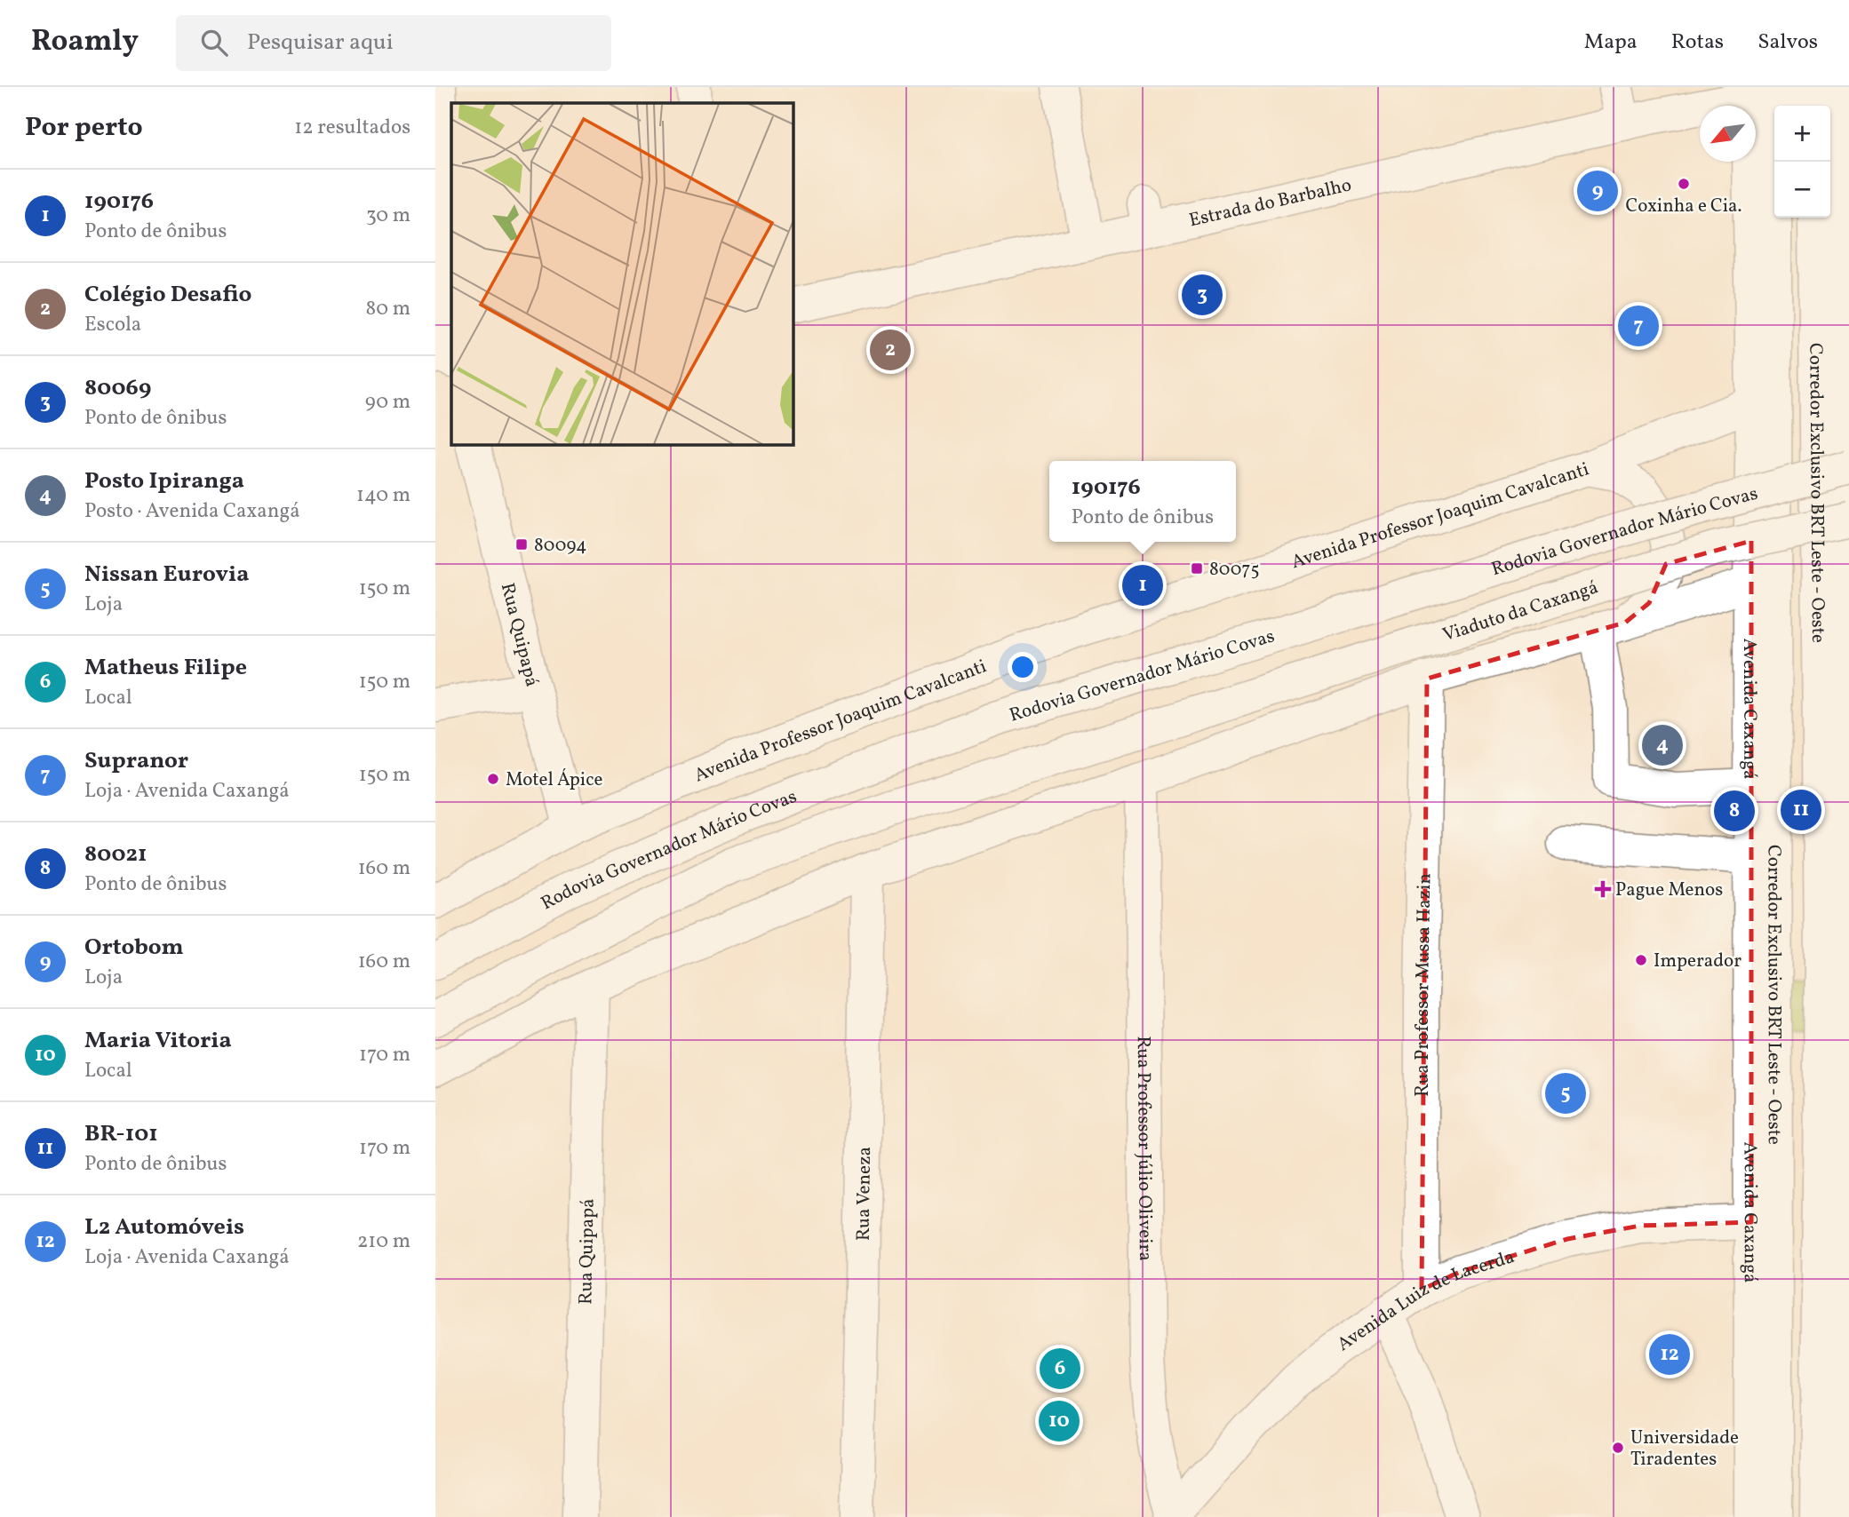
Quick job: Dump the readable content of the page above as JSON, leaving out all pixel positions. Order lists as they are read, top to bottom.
{
  "streets": {
    "main road": [
      "Estrada do Barbalho",
      "Corredor Exclusivo BRT Leste - Oeste",
      "Avenida Professor Joaquim Cavalcanti",
      "Rodovia Governador Mário Covas",
      "Viaduto da Caxangá",
      "Rua Quipapá",
      "Avenida Caxangá",
      "Rua Professor Mussa Hazin",
      "Rua Professor Júlio Oliveira",
      "Rua Veneza",
      "Avenida Luiz de Lacerda"
    ]
  },
  "crossings": [
    ["Estrada do Barbalho", "Corredor Exclusivo BRT Leste - Oeste"],
    ["Estrada do Barbalho", "Avenida Caxangá"],
    ["Corredor Exclusivo BRT Leste - Oeste", "Avenida Caxangá"],
    ["Avenida Professor Joaquim Cavalcanti", "Rua Quipapá"],
    ["Avenida Professor Joaquim Cavalcanti", "Avenida Caxangá"],
    ["Avenida Caxangá", "Avenida Luiz de Lacerda"],
    ["Rua Professor Mussa Hazin", "Avenida Luiz de Lacerda"],
    ["Rua Professor Júlio Oliveira", "Avenida Luiz de Lacerda"]
  ],
  "places": {
    "other": [
      "Coxinha e Cia.",
      "Motel Ápice",
      "Imperador",
      "Universidade Tiradentes"
    ],
    "transit": ["80094", "80075"],
    "health": ["Pague Menos"]
  },
  "north": "bottom left",
  "page": {
    "header": "Roamly",
    "search": "Pesquisar aqui",
    "nav": ["Mapa", "Rotas", "Salvos"],
    "heading": ["Por perto", "12 resultados"],
    "map_buttons": ["+", "−"],
    "pins": [
      "9",
      "3",
      "7",
      "2",
      "1",
      "4",
      "11",
      "8",
      "5",
      "12",
      "6",
      "10"
    ],
    "list": [
      {
        "mark": "1",
        "name": "190176",
        "note": "Ponto de ônibus",
        "value": "30 m"
      },
      {
        "mark": "2",
        "name": "Colégio Desafio",
        "note": "Escola",
        "value": "80 m"
      },
      {
        "mark": "3",
        "name": "80069",
        "note": "Ponto de ônibus",
        "value": "90 m"
      },
      {
        "mark": "4",
        "name": "Posto Ipiranga",
        "note": "Posto · Avenida Caxangá",
        "value": "140 m"
      },
      {
        "mark": "5",
        "name": "Nissan Eurovia",
        "note": "Loja",
        "value": "150 m"
      },
      {
        "mark": "6",
        "name": "Matheus Filipe",
        "note": "Local",
        "value": "150 m"
      },
      {
        "mark": "7",
        "name": "Supranor",
        "note": "Loja · Avenida Caxangá",
        "value": "150 m"
      },
      {
        "mark": "8",
        "name": "80021",
        "note": "Ponto de ônibus",
        "value": "160 m"
      },
      {
        "mark": "9",
        "name": "Ortobom",
        "note": "Loja",
        "value": "160 m"
      },
      {
        "mark": "10",
        "name": "Maria Vitoria",
        "note": "Local",
        "value": "170 m"
      },
      {
        "mark": "11",
        "name": "BR-101",
        "note": "Ponto de ônibus",
        "value": "170 m"
      },
      {
        "mark": "12",
        "name": "L2 Automóveis",
        "note": "Loja · Avenida Caxangá",
        "value": "210 m"
      }
    ],
    "popup": ["190176", "Ponto de ônibus"]
  }
}
